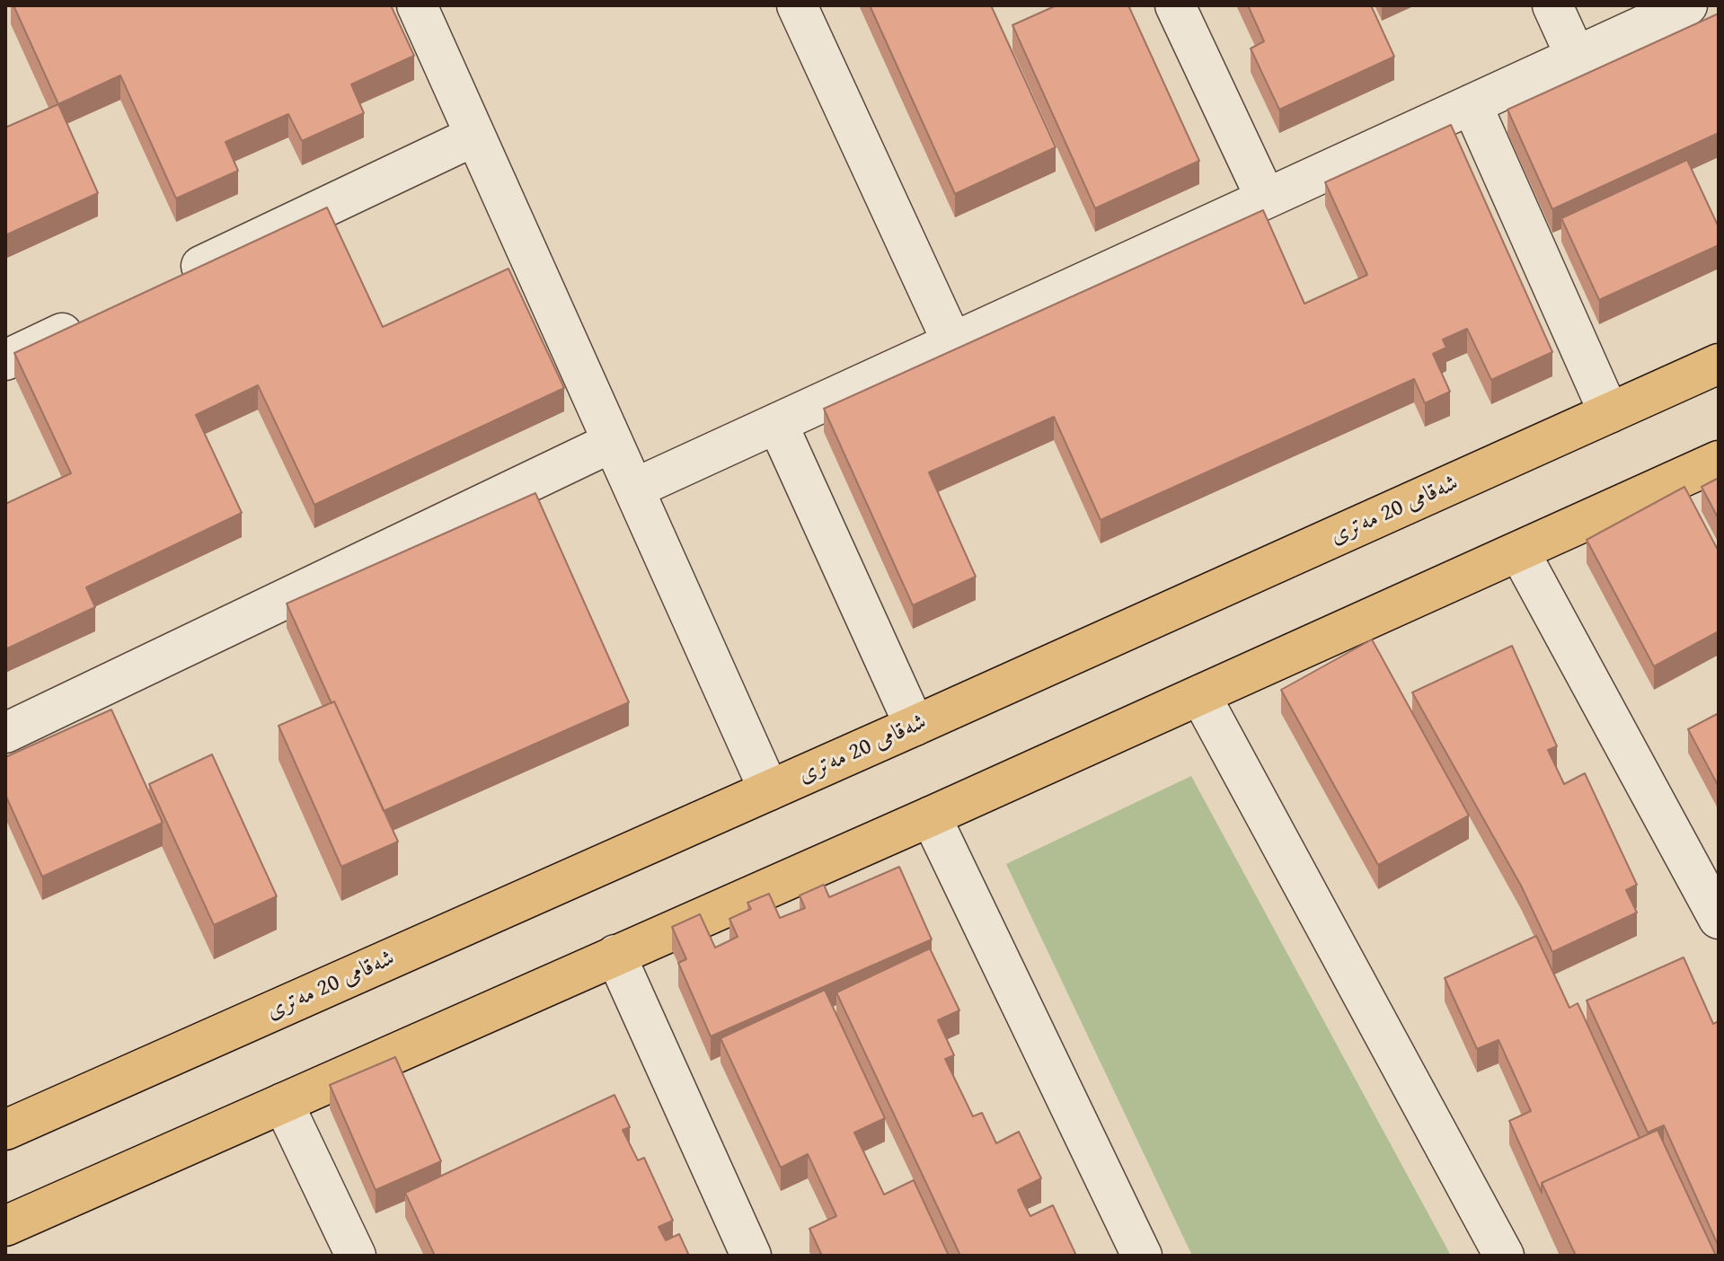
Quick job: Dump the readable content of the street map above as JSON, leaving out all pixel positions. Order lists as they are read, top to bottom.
{
  "streets": {
    "main road": ["شەقامی 20 مەتری"]
  }
}
